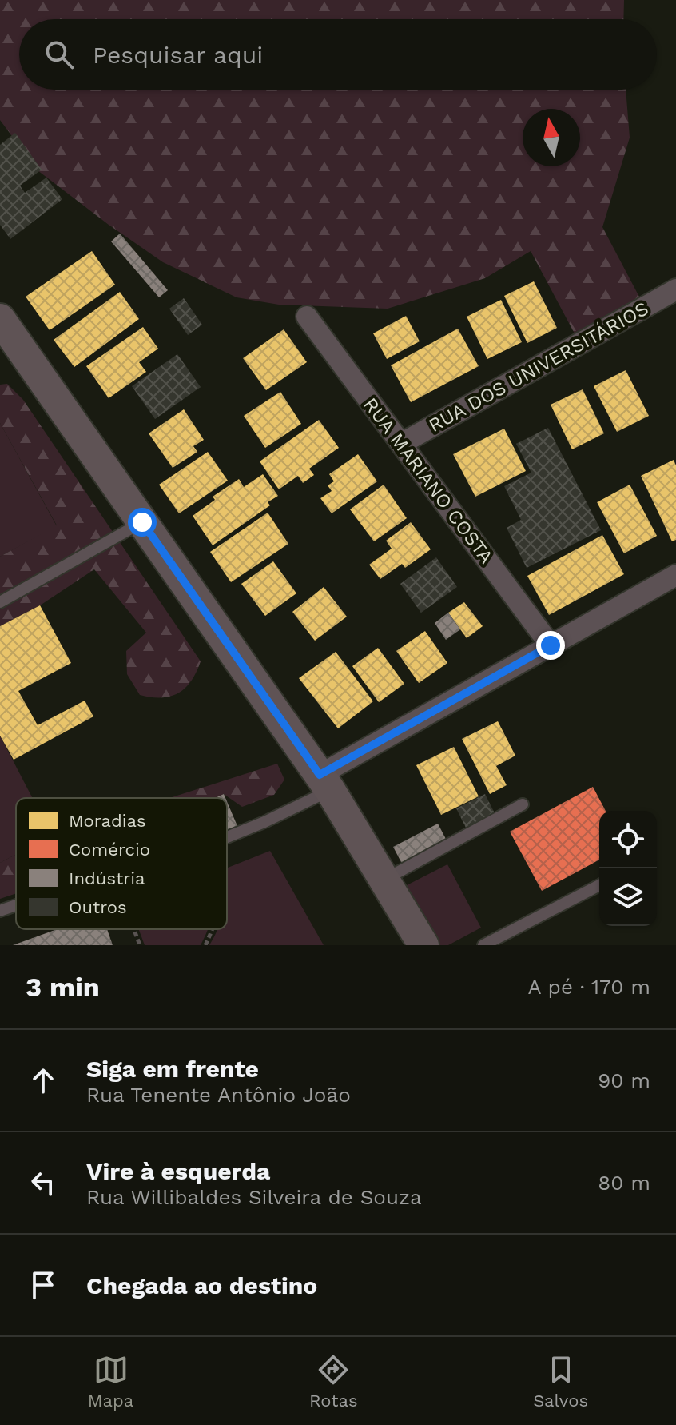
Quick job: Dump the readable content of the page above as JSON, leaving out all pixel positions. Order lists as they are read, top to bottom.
{
  "streets": {
    "street": ["RUA DOS UNIVERSITÁRIOS", "RUA MARIANO COSTA"]
  },
  "crossings": [
    ["RUA DOS UNIVERSITÁRIOS", "RUA MARIANO COSTA"]
  ],
  "legend": [
    "Moradias",
    "Comércio",
    "Indústria",
    "Outros"
  ],
  "north": "top",
  "page": {
    "search": "Pesquisar aqui",
    "heading": ["3 min", "A pé · 170 m"],
    "list": [
      ["Siga em frente", "Rua Tenente Antônio João", "90 m"],
      ["Vire à esquerda", "Rua Willibaldes Silveira de Souza", "80 m"],
      "Chegada ao destino"
    ],
    "nav": ["Mapa", "Rotas", "Salvos"]
  }
}
